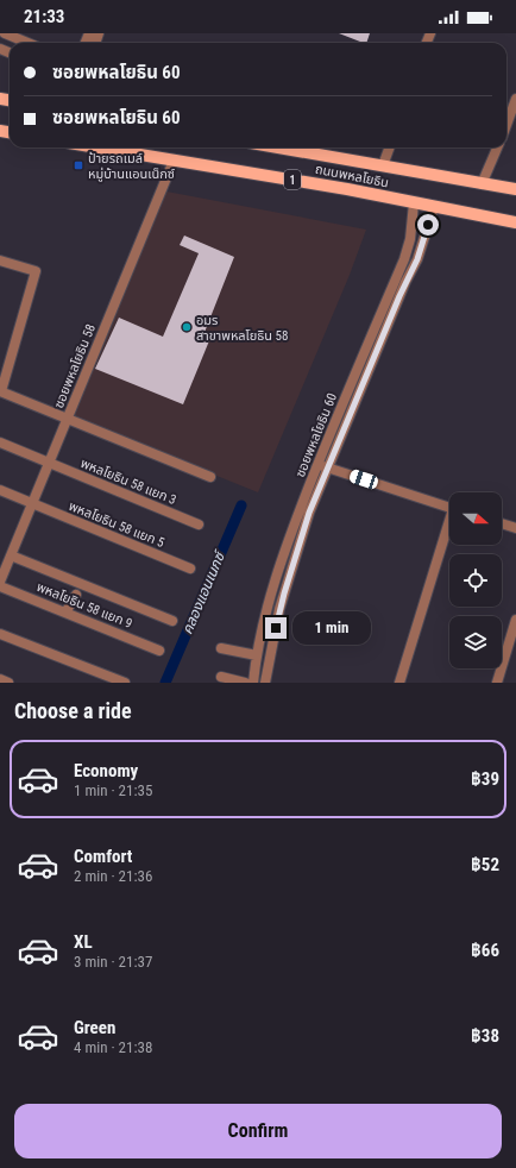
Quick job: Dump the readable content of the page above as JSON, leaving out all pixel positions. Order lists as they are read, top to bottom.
{
  "streets": {
    "main road": ["ถนนพหลโยธิน", "1"],
    "street": [
      "ซอยพหลโยธิน 58",
      "ซอยพหลโยธิน 60",
      "พหลโยธิน 58 แยก 3",
      "พหลโยธิน 58 แยก 5",
      "พหลโยธิน 58 แยก 9"
    ]
  },
  "crossings": [
    ["ถนนพหลโยธิน", "ซอยพหลโยธิน 58"],
    ["ถนนพหลโยธิน", "ซอยพหลโยธิน 60"],
    ["ซอยพหลโยธิน 58", "พหลโยธิน 58 แยก 3"],
    ["ซอยพหลโยธิน 58", "พหลโยธิน 58 แยก 5"]
  ],
  "water": ["คลองแอนเนกซ์"],
  "places": {
    "transit": ["ป้ายรถเมล์ หมู่บ้านแอนเน็กซ์"],
    "other": ["อมร สาขาพหลโยธิน 58"]
  },
  "north": "right",
  "page": {
    "status": "21:33",
    "banner": ["ซอยพหลโยธิน 60", "ซอยพหลโยธิน 60"],
    "bubble": "1 min",
    "heading": "Choose a ride",
    "list": [
      {
        "name": "Economy",
        "note": "1 min · 21:35",
        "value": "฿39"
      },
      {
        "name": "Comfort",
        "note": "2 min · 21:36",
        "value": "฿52"
      },
      {
        "name": "XL",
        "note": "3 min · 21:37",
        "value": "฿66"
      },
      {
        "name": "Green",
        "note": "4 min · 21:38",
        "value": "฿38"
      }
    ],
    "buttons": "Confirm"
  }
}
